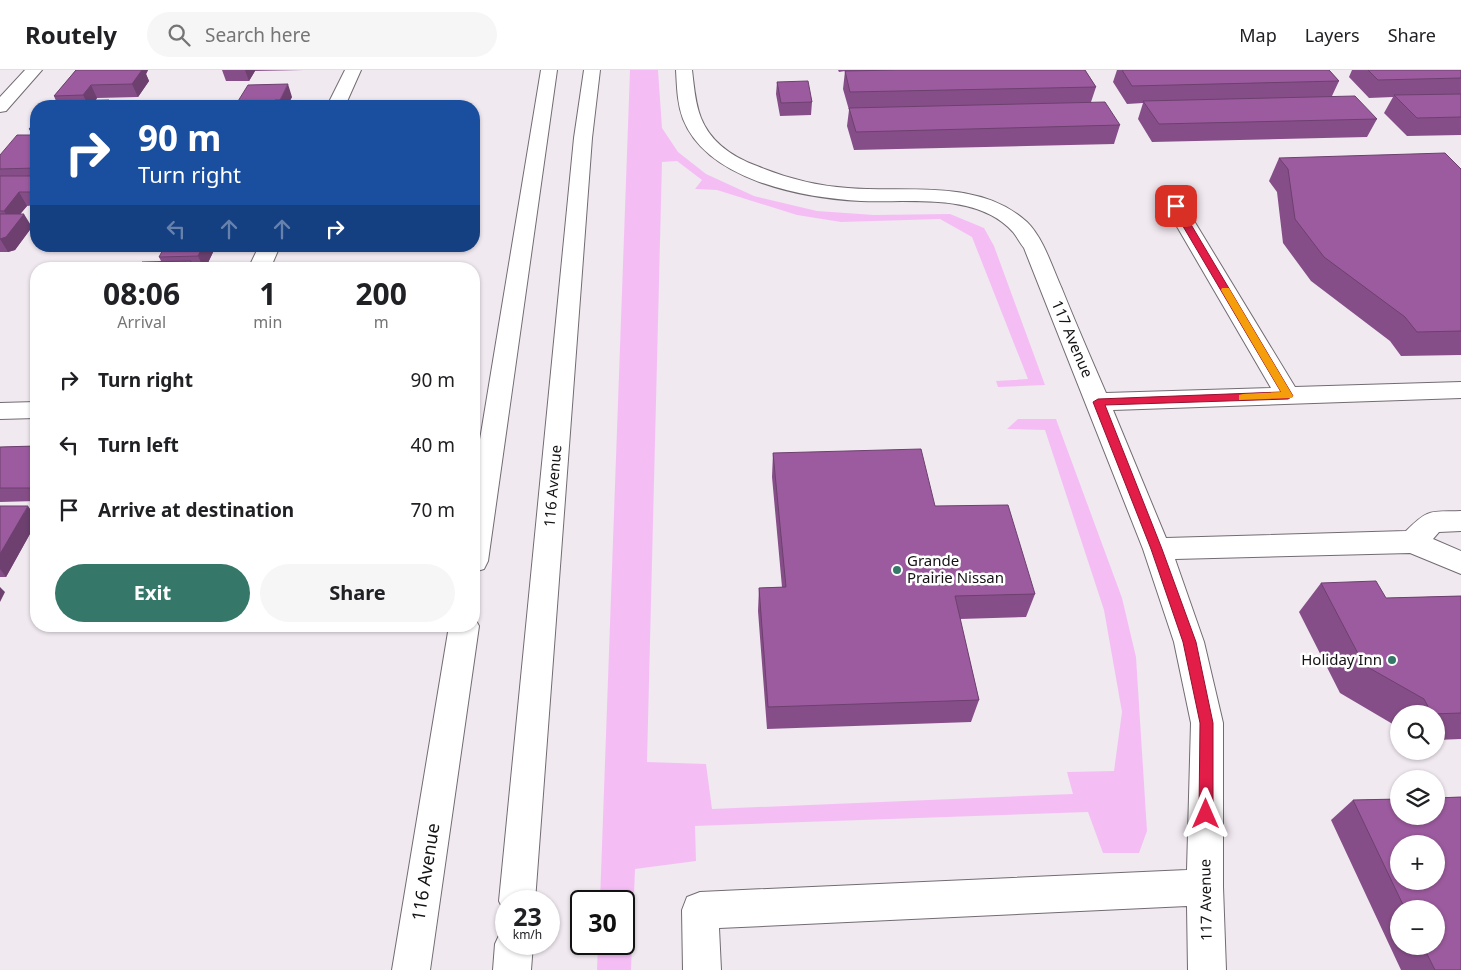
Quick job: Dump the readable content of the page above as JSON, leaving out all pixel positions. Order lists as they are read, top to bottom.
{
  "streets": {
    "main road": ["117 Avenue", "116 Avenue"]
  },
  "places": ["Grande Prairie Nissan", "Holiday Inn"],
  "page": {
    "header": "Routely",
    "search": "Search here",
    "nav": ["Map", "Layers", "Share"],
    "turn": ["90 m", "Turn right"],
    "eta": [
      "08:06",
      "Arrival",
      "1",
      "min",
      "200",
      "m"
    ],
    "list": [
      {
        "name": "Turn right",
        "value": "90 m"
      },
      {
        "name": "Turn left",
        "value": "40 m"
      },
      {
        "name": "Arrive at destination",
        "value": "70 m"
      }
    ],
    "buttons": ["Exit", "Share"],
    "map_buttons": ["+", "−"],
    "speed": "23 km/h",
    "limit": "30"
  }
}
